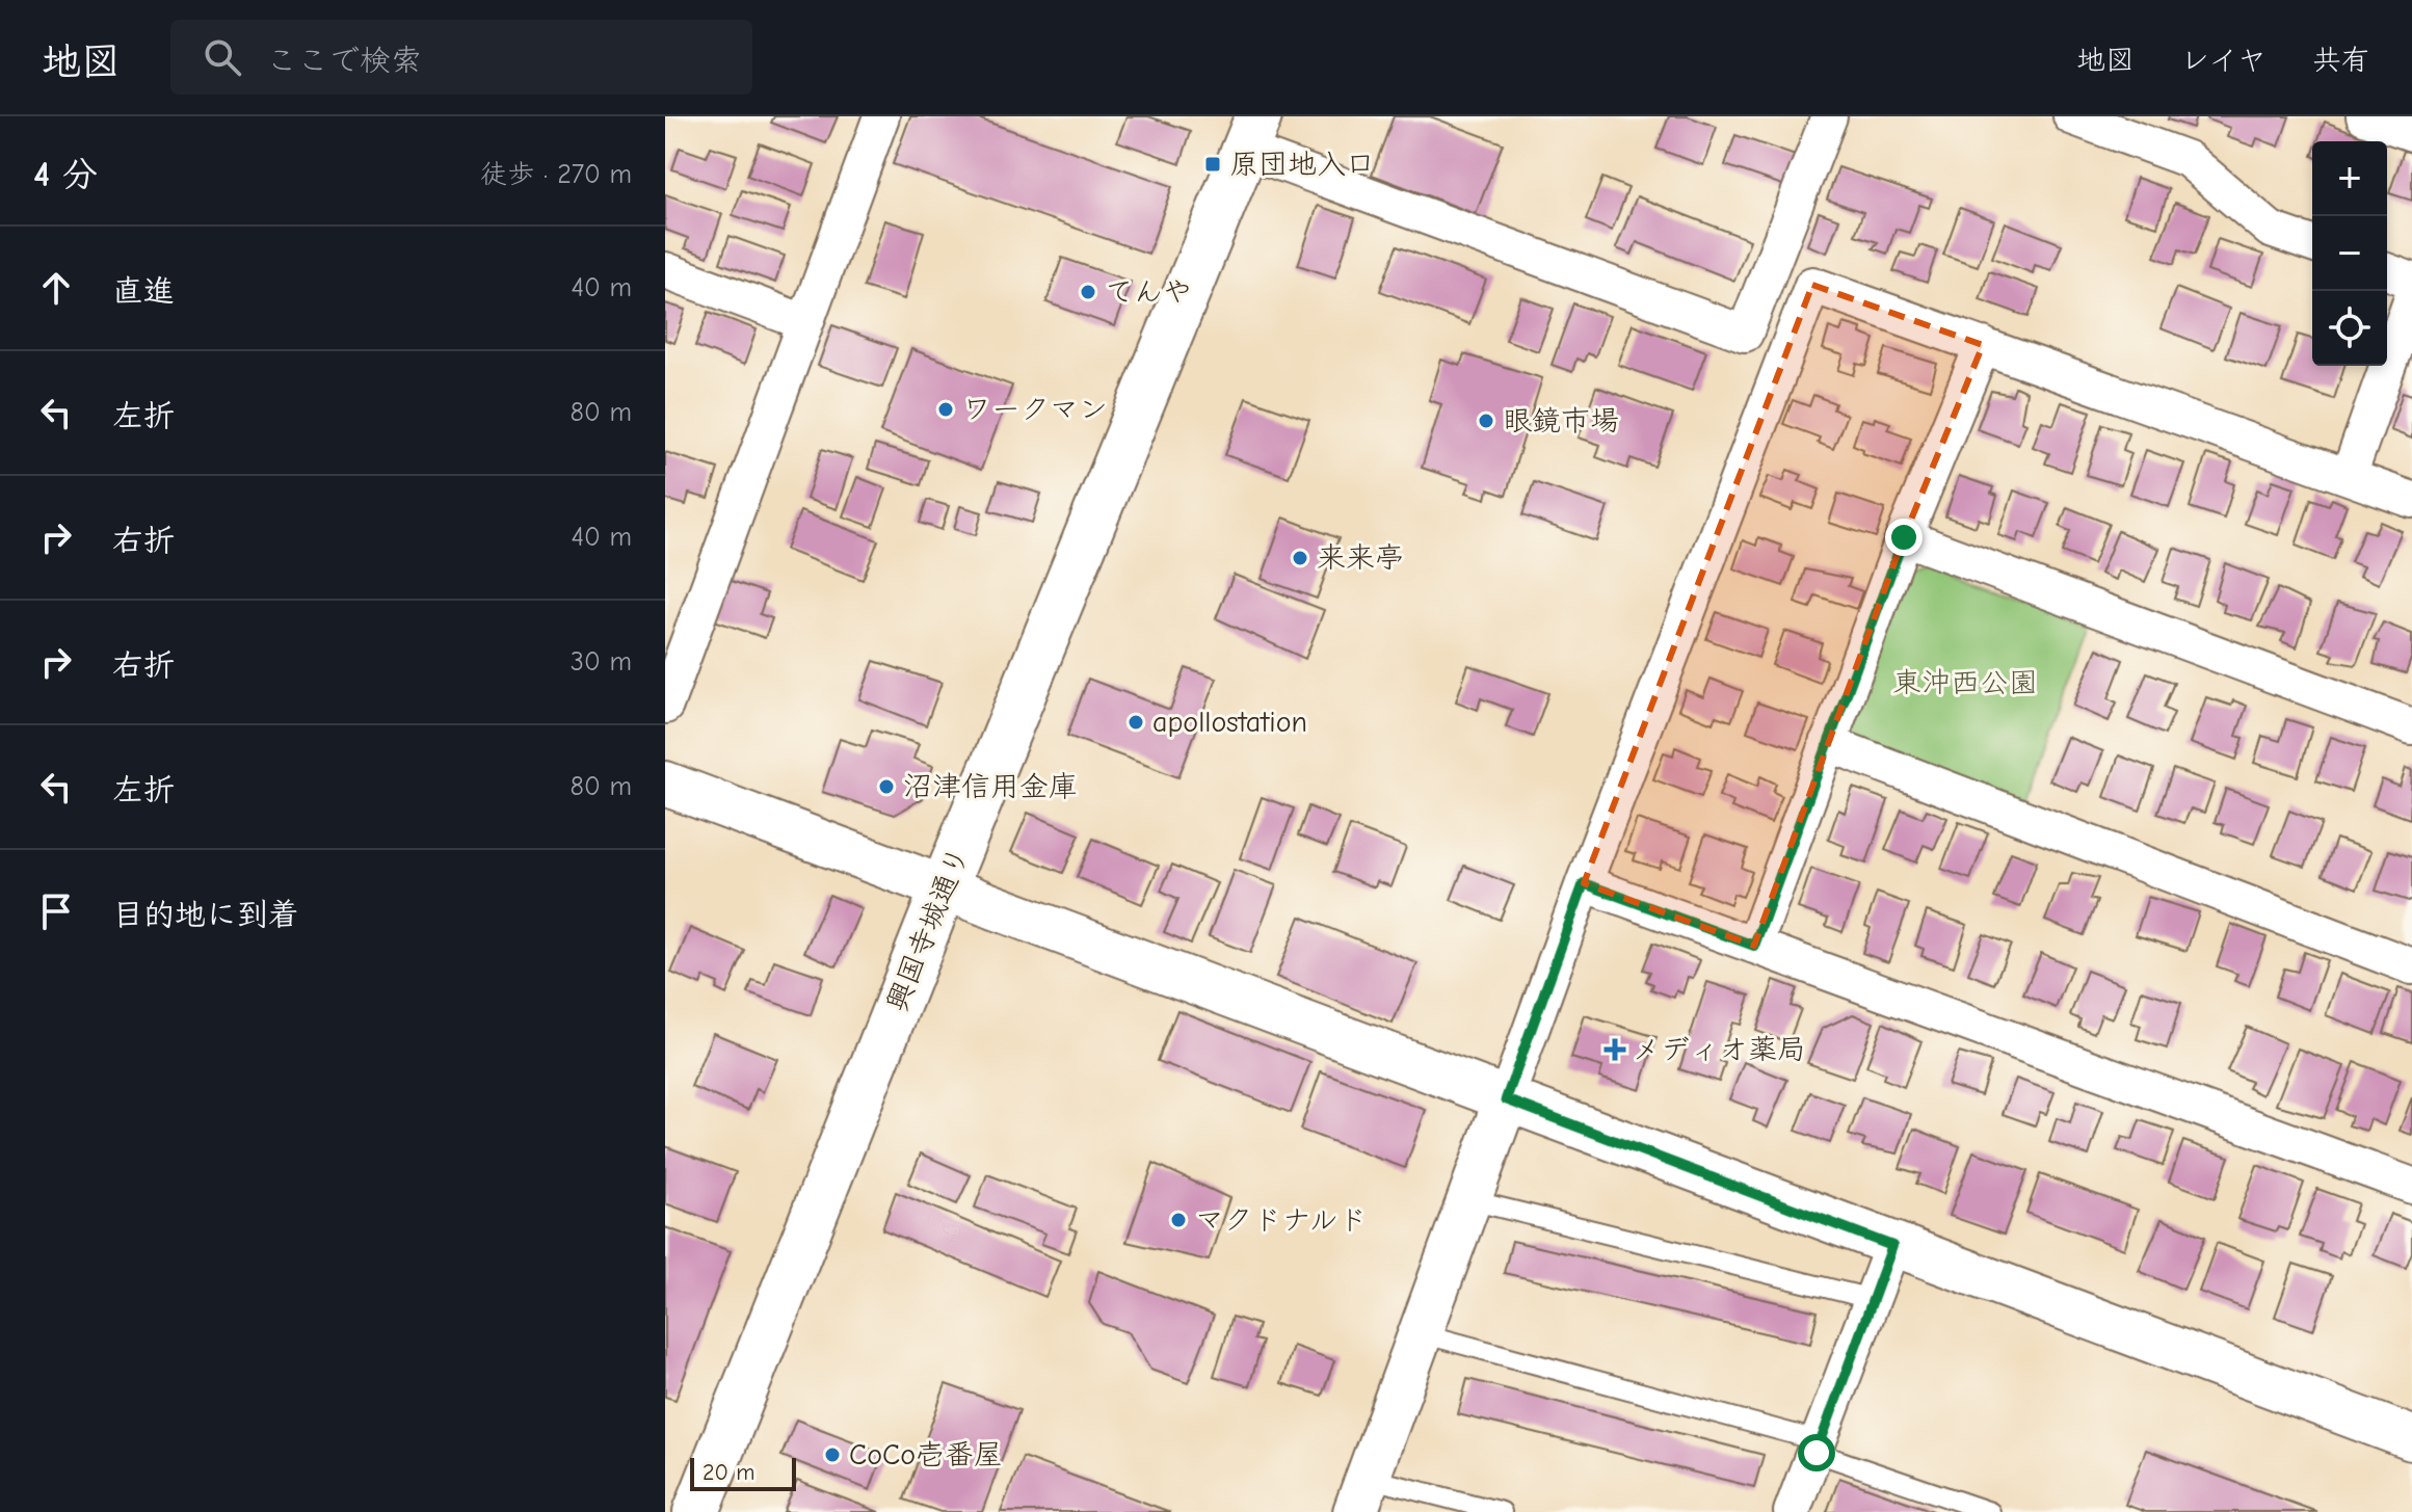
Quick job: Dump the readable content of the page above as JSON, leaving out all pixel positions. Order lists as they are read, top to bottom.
{
  "streets": {
    "main road": ["興国寺城通り"]
  },
  "parks": ["東沖西公園"],
  "places": {
    "transit": ["原団地入口"],
    "other": [
      "てんや",
      "ワークマン",
      "眼鏡市場",
      "来来亭",
      "apollostation",
      "沼津信用金庫",
      "マクドナルド",
      "CoCo壱番屋"
    ],
    "health": ["メディオ薬局"]
  },
  "scale_bar": "20 m",
  "page": {
    "header": "地図",
    "search": "ここで検索",
    "nav": ["地図", "レイヤ", "共有"],
    "heading": ["4 分", "徒歩 · 270 m"],
    "map_buttons": ["+", "−"],
    "list": [
      ["直進", "40 m"],
      ["左折", "80 m"],
      ["右折", "40 m"],
      ["右折", "30 m"],
      ["左折", "80 m"],
      "目的地に到着"
    ],
    "scale": "20 m"
  }
}
